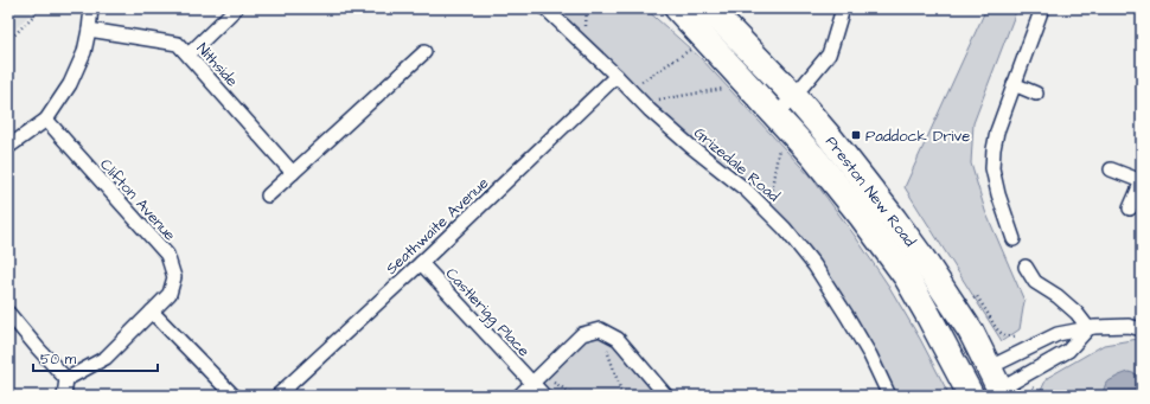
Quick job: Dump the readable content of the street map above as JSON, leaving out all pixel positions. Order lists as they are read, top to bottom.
{
  "streets": {
    "highway": ["Preston New Road"],
    "street": [
      "Nithside",
      "Grizedale Road",
      "Clifton Avenue",
      "Seathwaite Avenue",
      "Castlerigg Place"
    ]
  },
  "crossings": [
    ["Grizedale Road", "Seathwaite Avenue"],
    ["Seathwaite Avenue", "Castlerigg Place"]
  ],
  "places": {
    "transit": ["Paddock Drive"]
  },
  "scale_bar": "50 m"
}
